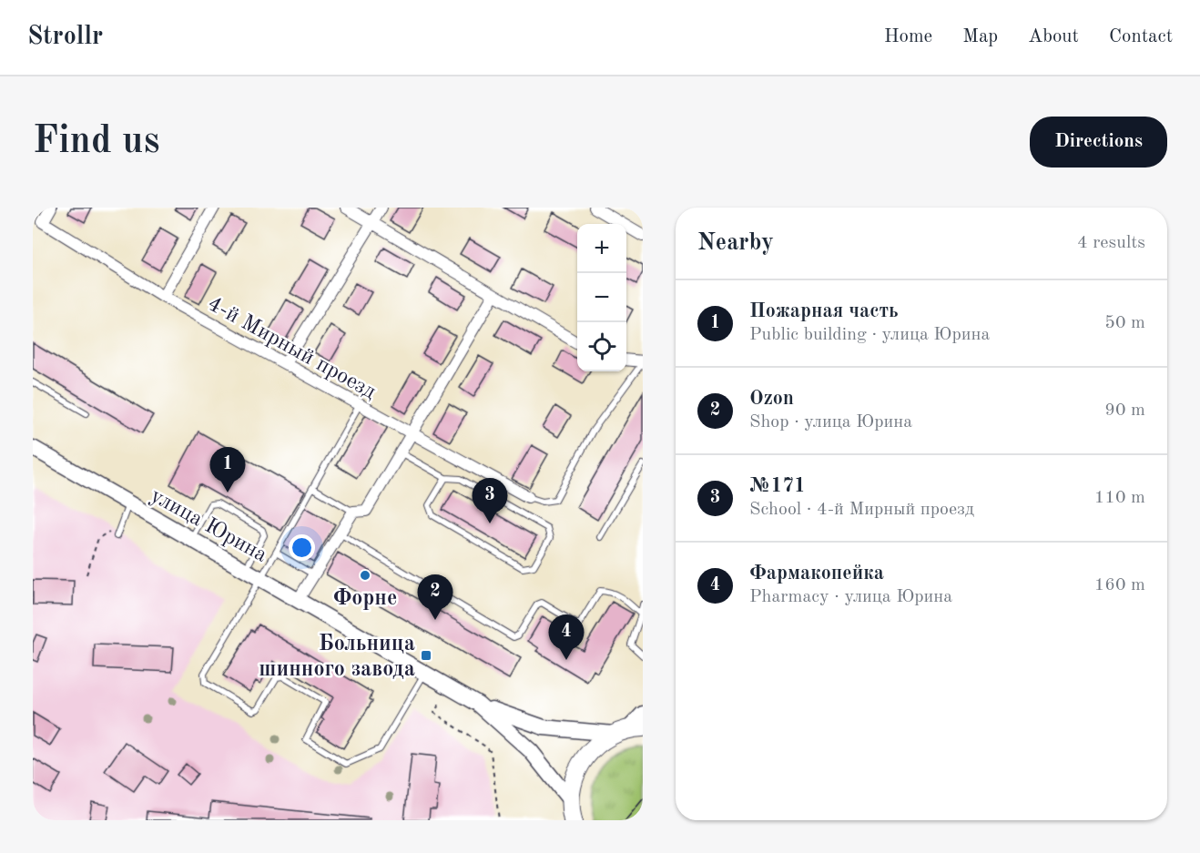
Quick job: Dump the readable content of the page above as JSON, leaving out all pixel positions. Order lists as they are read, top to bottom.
{
  "streets": {
    "main road": ["улица Юрина"],
    "street": ["4-й Мирный проезд"]
  },
  "places": {
    "other": ["Форне"],
    "transit": ["Больница шинного завода"]
  },
  "page": {
    "header": "Strollr",
    "nav": [
      "Home",
      "Map",
      "About",
      "Contact"
    ],
    "buttons": "Directions",
    "title": "Find us",
    "heading": ["Nearby", "4 results"],
    "map_buttons": ["+", "−"],
    "list": [
      {
        "mark": "1",
        "name": "Пожарная часть",
        "note": "Public building · улица Юрина",
        "value": "50 m"
      },
      {
        "mark": "2",
        "name": "Ozon",
        "note": "Shop · улица Юрина",
        "value": "90 m"
      },
      {
        "mark": "3",
        "name": "№171",
        "note": "School · 4-й Мирный проезд",
        "value": "110 m"
      },
      {
        "mark": "4",
        "name": "Фармакопейка",
        "note": "Pharmacy · улица Юрина",
        "value": "160 m"
      }
    ],
    "pins": [
      "1",
      "3",
      "2",
      "4"
    ]
  }
}
